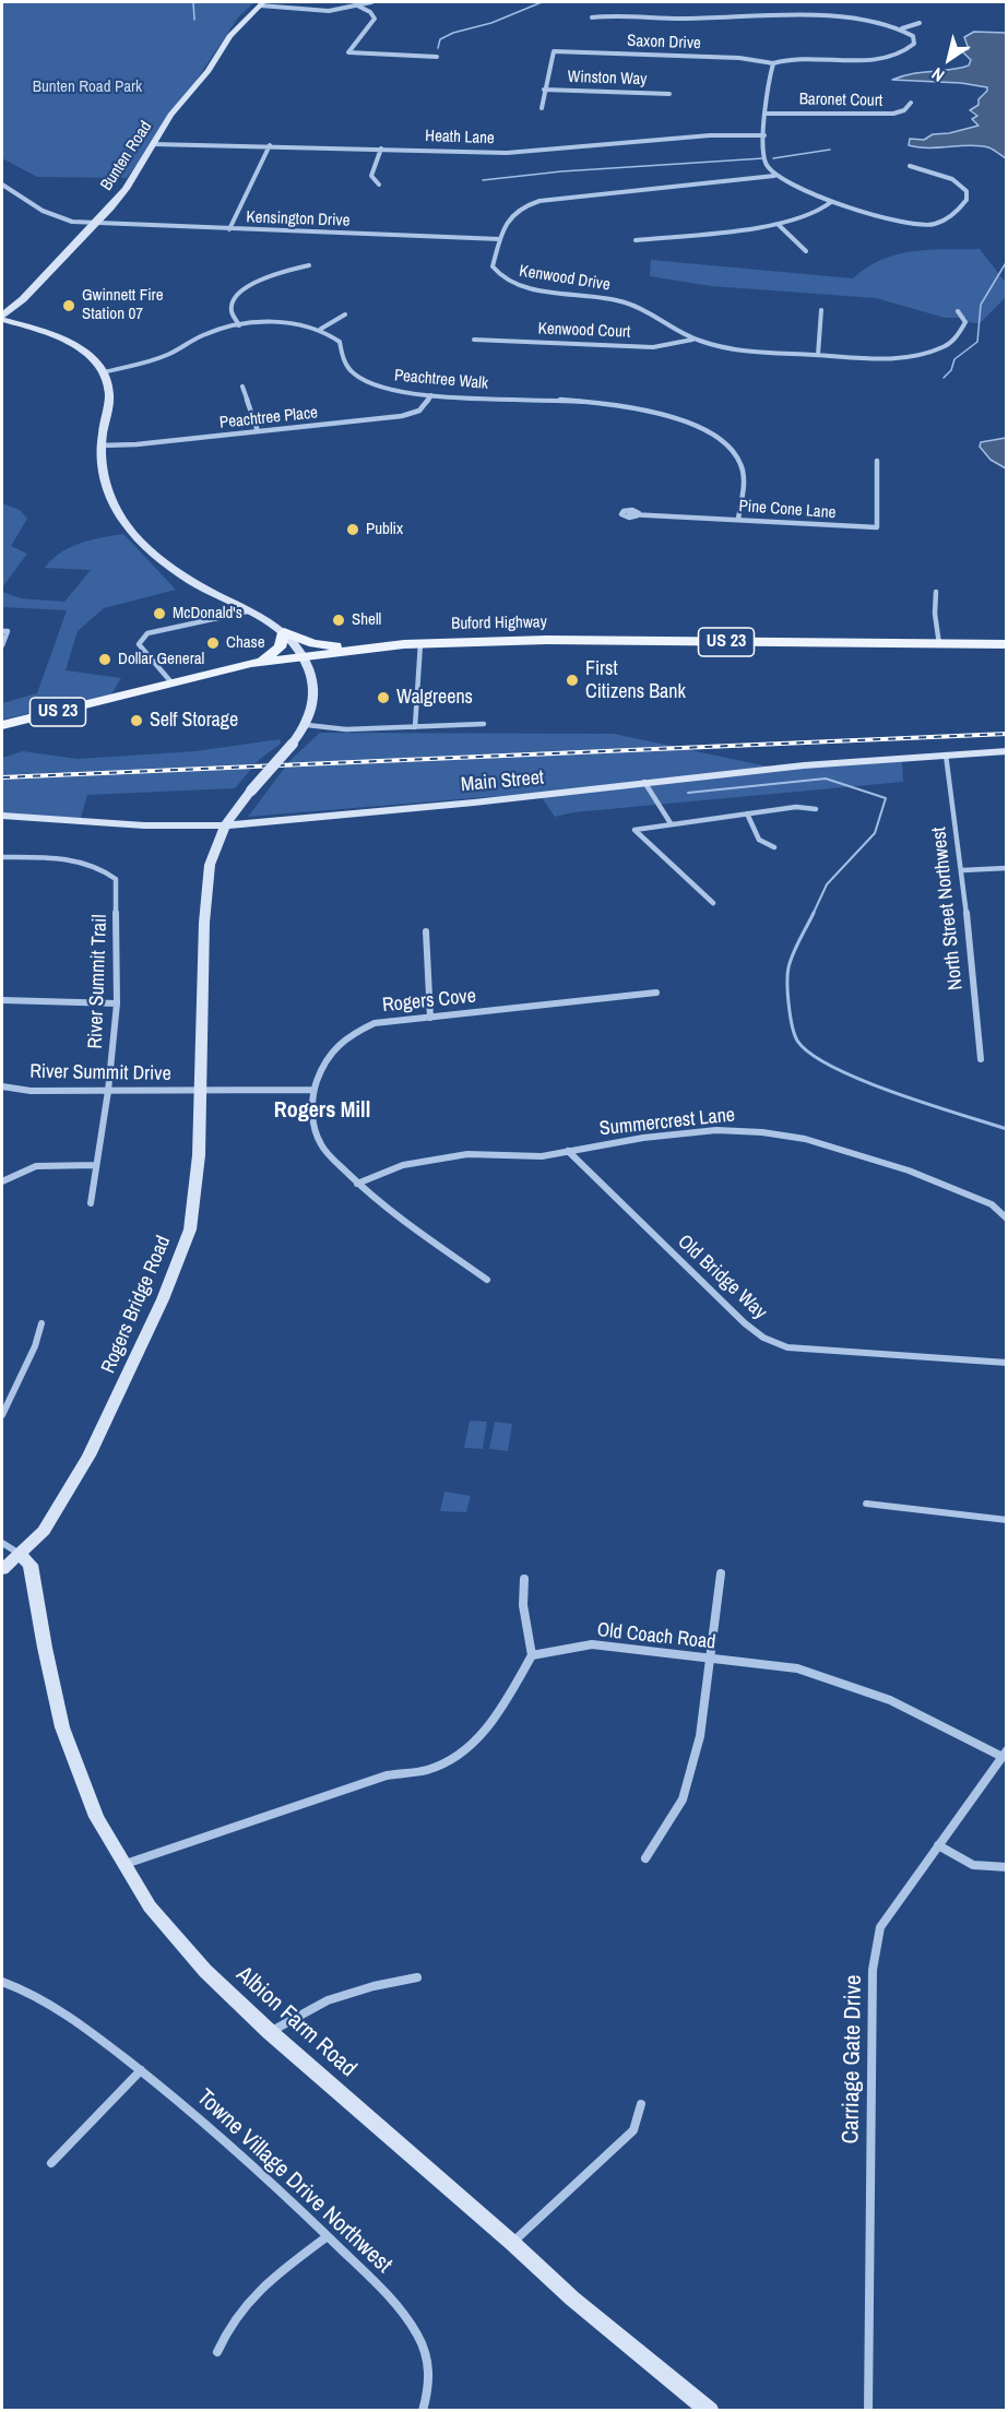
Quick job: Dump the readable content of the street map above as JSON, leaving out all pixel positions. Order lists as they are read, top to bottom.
{
  "streets": {
    "main road": ["Buford Highway", "US 23"],
    "street": [
      "Saxon Drive",
      "Winston Way",
      "Baronet Court",
      "Heath Lane",
      "Bunten Road",
      "Kensington Drive",
      "Kenwood Drive",
      "Kenwood Court",
      "Peachtree Walk",
      "Peachtree Place",
      "Pine Cone Lane",
      "Main Street",
      "North Street Northwest",
      "River Summit Trail",
      "Rogers Cove",
      "River Summit Drive",
      "Summercrest Lane",
      "Old Bridge Way",
      "Rogers Bridge Road",
      "Old Coach Road",
      "Albion Farm Road",
      "Carriage Gate Drive",
      "Towne Village Drive Northwest"
    ]
  },
  "crossings": [
    ["Saxon Drive", "Winston Way"],
    ["Heath Lane", "Bunten Road"],
    ["Bunten Road", "Kensington Drive"],
    ["Kensington Drive", "Kenwood Drive"],
    ["Kenwood Drive", "Kenwood Court"],
    ["Peachtree Walk", "Peachtree Place"],
    ["Peachtree Walk", "Pine Cone Lane"],
    ["Main Street", "North Street Northwest"],
    ["Main Street", "Rogers Bridge Road"],
    ["River Summit Trail", "River Summit Drive"],
    ["Rogers Cove", "River Summit Drive"],
    ["Rogers Cove", "Summercrest Lane"],
    ["River Summit Drive", "Rogers Bridge Road"],
    ["Summercrest Lane", "Old Bridge Way"],
    ["Rogers Bridge Road", "Albion Farm Road"],
    ["Old Coach Road", "Carriage Gate Drive"]
  ],
  "districts": ["Rogers Mill"],
  "parks": ["Bunten Road Park"],
  "places": [
    "Gwinnett Fire Station 07",
    "Publix",
    "McDonald's",
    "Shell",
    "Chase",
    "Dollar General",
    "First Citizens Bank",
    "Walgreens",
    "Self Storage"
  ],
  "north": "bottom left"
}
